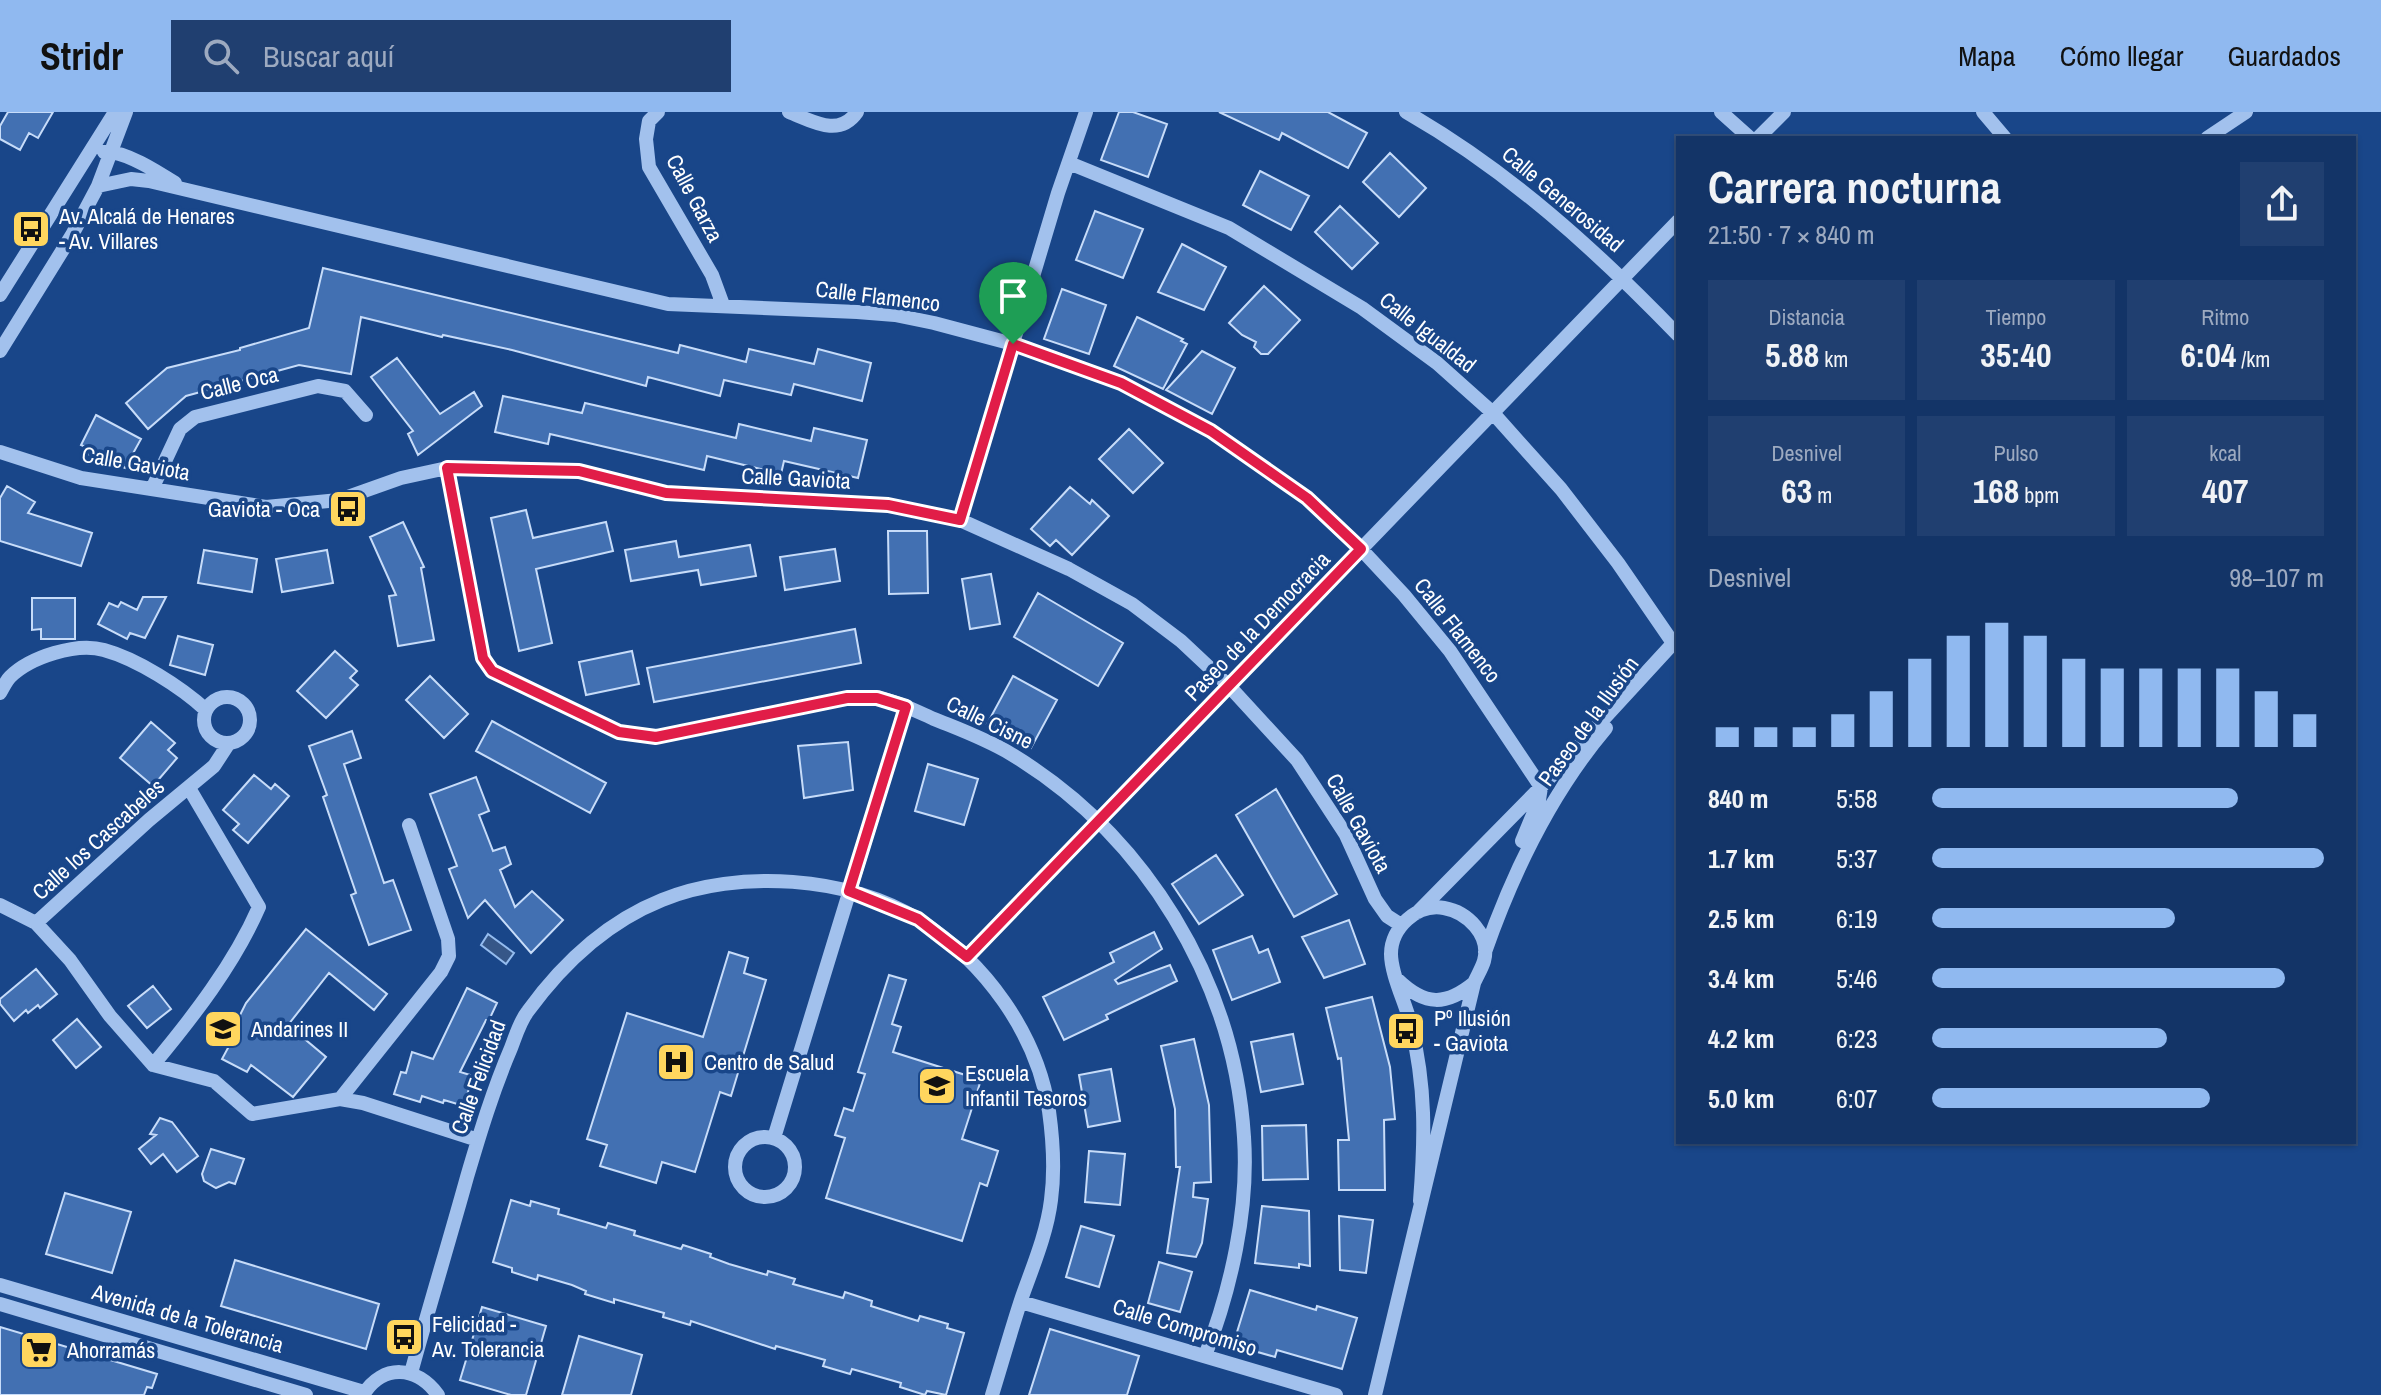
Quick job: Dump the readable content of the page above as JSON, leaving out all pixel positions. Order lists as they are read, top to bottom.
{
  "streets": {
    "street": [
      "Calle Garza",
      "Calle Generosidad",
      "Calle Flamenco",
      "Calle Igualdad",
      "Calle Oca",
      "Calle Gaviota",
      "Paseo de la Democracia",
      "Paseo de la Ilusión",
      "Calle Cisne",
      "Calle los Cascabeles",
      "Calle Felicidad",
      "Avenida de la Tolerancia",
      "Calle Compromiso"
    ]
  },
  "crossings": [
    ["Calle Garza", "Calle Flamenco"],
    ["Calle Generosidad", "Paseo de la Democracia"],
    ["Calle Flamenco", "Paseo de la Democracia"],
    ["Calle Flamenco", "Paseo de la Ilusión"],
    ["Calle Igualdad", "Paseo de la Democracia"],
    ["Calle Igualdad", "Paseo de la Ilusión"],
    ["Calle Oca", "Calle Gaviota"],
    ["Calle Gaviota", "Paseo de la Democracia"],
    ["Calle Gaviota", "Paseo de la Ilusión"],
    ["Calle Gaviota", "Calle Cisne"],
    ["Paseo de la Democracia", "Calle Cisne"],
    ["Paseo de la Democracia", "Calle Felicidad"],
    ["Calle Cisne", "Calle Compromiso"],
    ["Calle Felicidad", "Calle Compromiso"]
  ],
  "places": {
    "bus stop": [
      "Av. Alcalá de Henares - Av. Villares",
      "Gaviota - Oca",
      "Pº Ilusión - Gaviota",
      "Felicidad - Av. Tolerancia"
    ],
    "school or university": ["Andarines II", "Escuela Infantil Tesoros"],
    "hospital": ["Centro de Salud"],
    "supermarket": ["Ahorramás"]
  },
  "page": {
    "header": "Stridr",
    "search": "Buscar aquí",
    "nav": ["Mapa", "Cómo llegar", "Guardados"],
    "heading": ["Carrera nocturna", "21:50 · 7 × 840 m"],
    "stats": [
      ["Distancia", "5.88 km"],
      ["Tiempo", "35:40"],
      ["Ritmo", "6:04 /km"],
      ["Desnivel", "63 m"],
      ["Pulso", "168 bpm"],
      ["kcal", "407"]
    ],
    "chart": ["Desnivel", "98–107 m"],
    "list": [
      {
        "name": "840 m",
        "note": "5:58"
      },
      {
        "name": "1.7 km",
        "note": "5:37"
      },
      {
        "name": "2.5 km",
        "note": "6:19"
      },
      {
        "name": "3.4 km",
        "note": "5:46"
      },
      {
        "name": "4.2 km",
        "note": "6:23"
      },
      {
        "name": "5.0 km",
        "note": "6:07"
      }
    ]
  }
}
